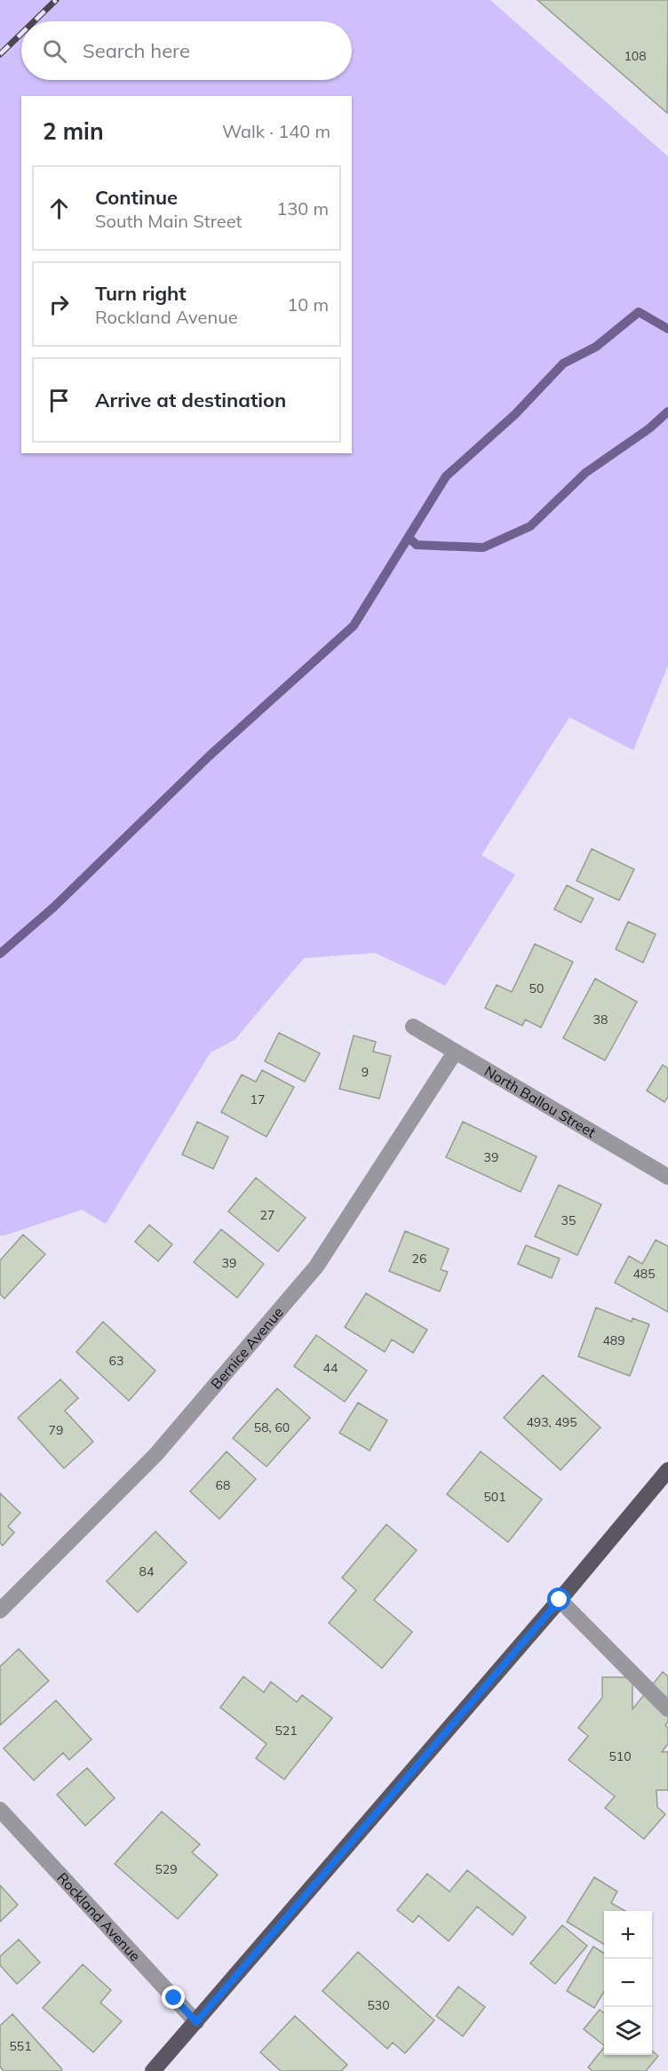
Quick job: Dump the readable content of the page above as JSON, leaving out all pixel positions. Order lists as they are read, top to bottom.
{
  "streets": {
    "street": ["North Ballou Street", "Bernice Avenue", "Rockland Avenue"]
  },
  "crossings": [
    ["North Ballou Street", "Bernice Avenue"]
  ],
  "house_numbers": [
    "108",
    "50",
    "38",
    "9",
    "17",
    "39",
    "27",
    "35",
    "26",
    "39",
    "485",
    "489",
    "63",
    "44",
    "493, 495",
    "58, 60",
    "79",
    "68",
    "501",
    "84",
    "521",
    "510",
    "529",
    "530",
    "551"
  ],
  "page": {
    "search": "Search here",
    "heading": ["2 min", "Walk · 140 m"],
    "list": [
      ["Continue", "South Main Street", "130 m"],
      ["Turn right", "Rockland Avenue", "10 m"],
      "Arrive at destination"
    ],
    "map_buttons": ["+", "−"]
  }
}
